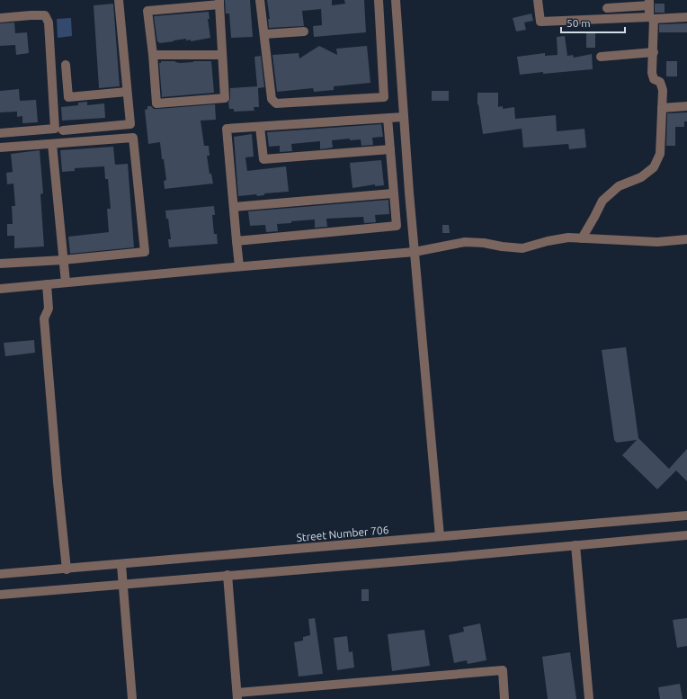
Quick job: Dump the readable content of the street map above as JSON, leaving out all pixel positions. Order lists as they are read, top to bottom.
{
  "streets": {
    "street": ["Street Number 706"]
  },
  "scale_bar": "50 m"
}
